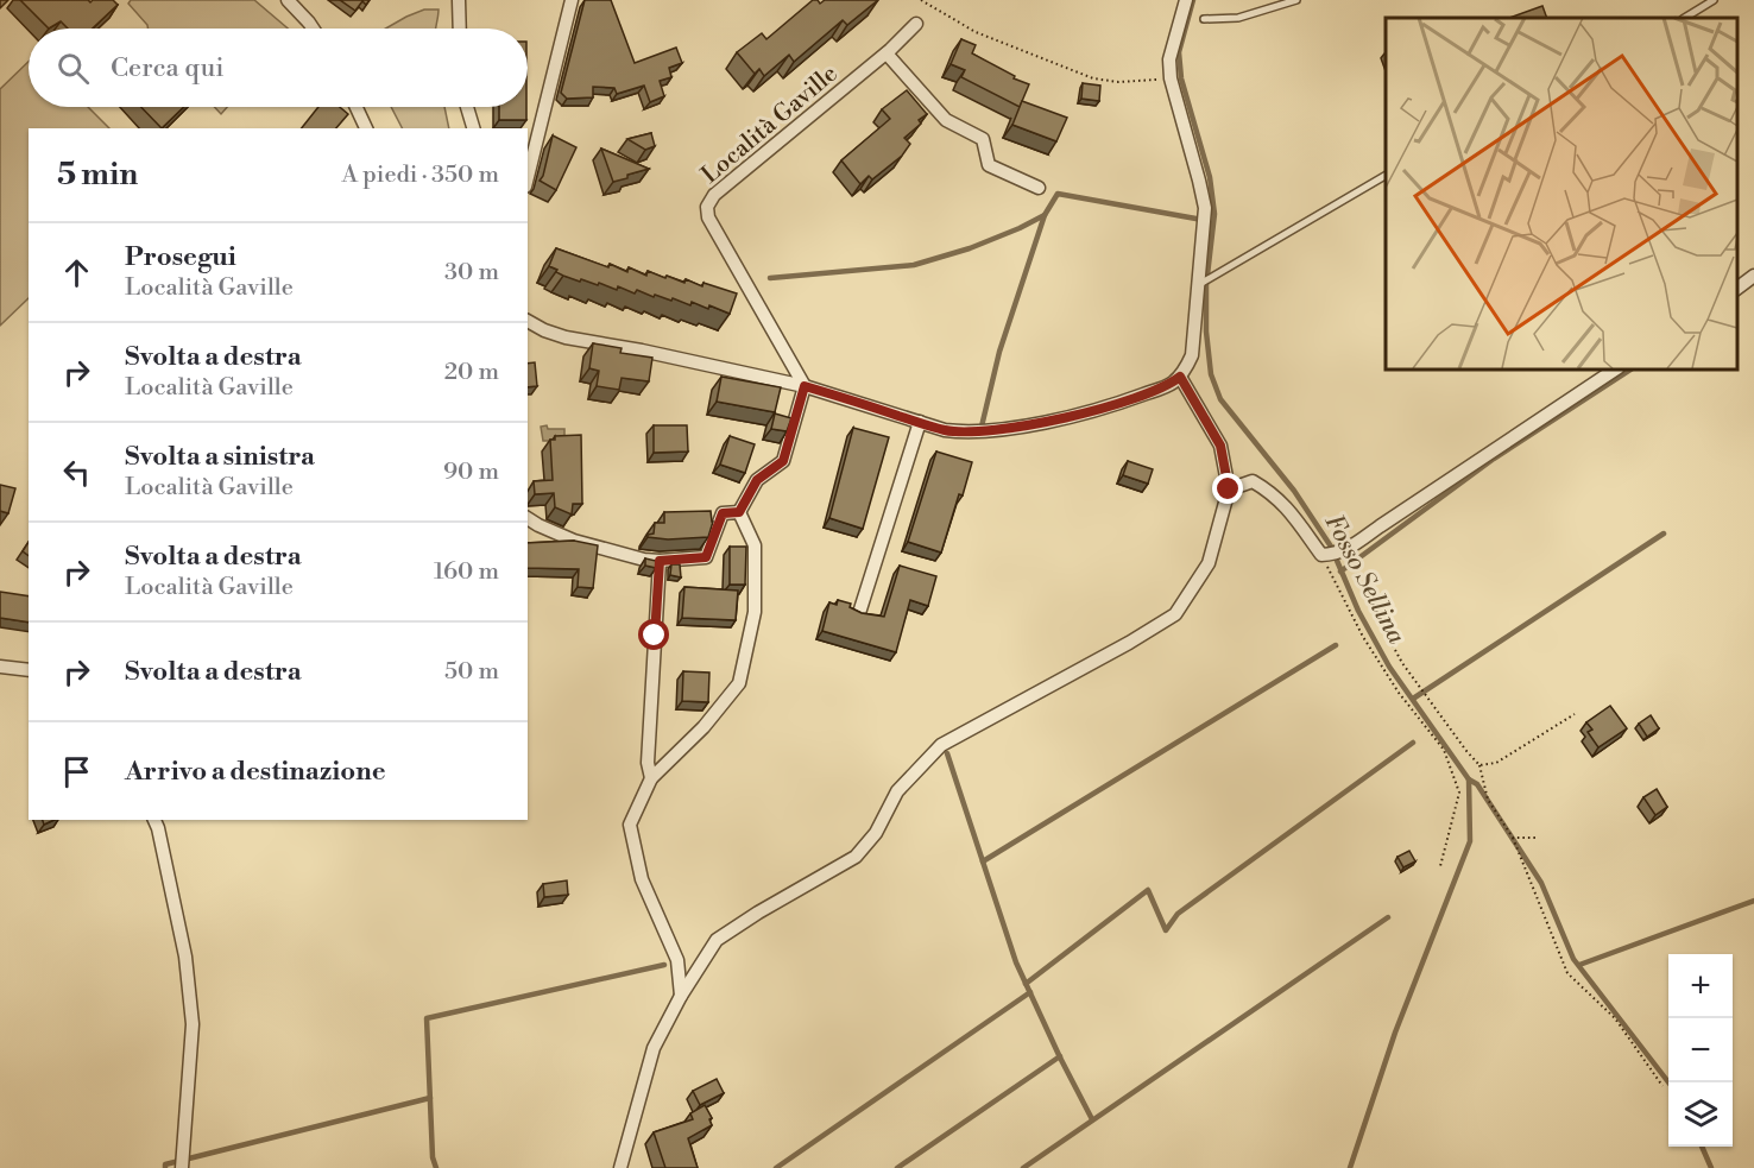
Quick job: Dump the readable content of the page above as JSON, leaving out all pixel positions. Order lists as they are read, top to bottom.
{
  "streets": {
    "street": ["Località Gaville"]
  },
  "water": ["Fosso Sellina"],
  "page": {
    "search": "Cerca qui",
    "heading": ["5 min", "A piedi · 350 m"],
    "list": [
      ["Prosegui", "Località Gaville", "30 m"],
      ["Svolta a destra", "Località Gaville", "20 m"],
      ["Svolta a sinistra", "Località Gaville", "90 m"],
      ["Svolta a destra", "Località Gaville", "160 m"],
      ["Svolta a destra", "50 m"],
      "Arrivo a destinazione"
    ],
    "map_buttons": ["+", "−"]
  }
}
